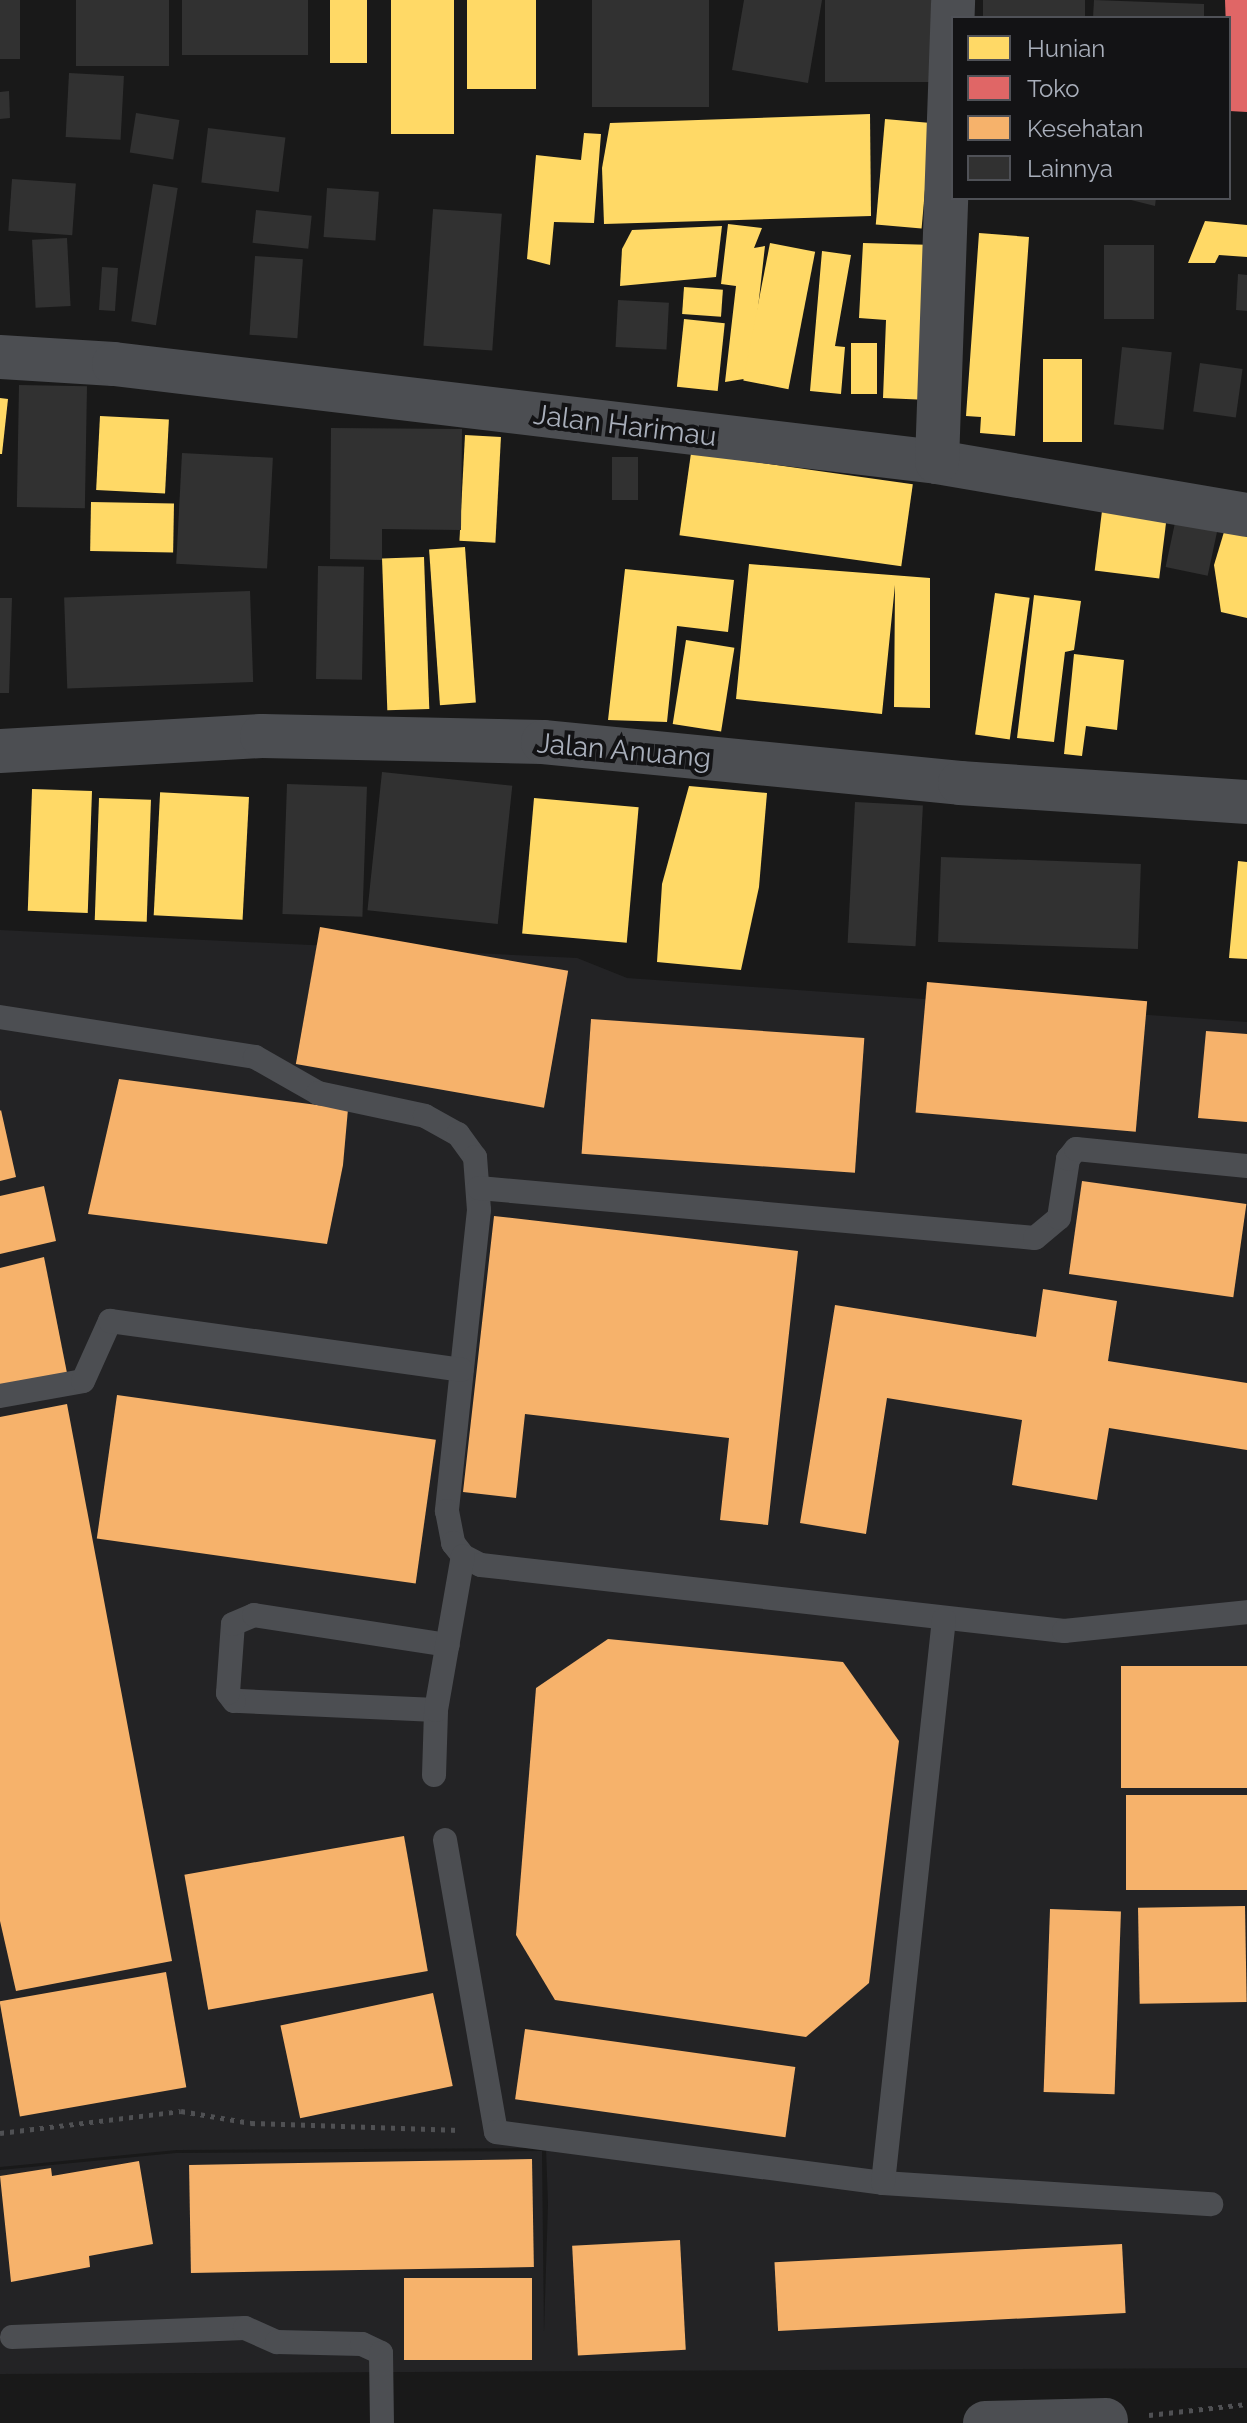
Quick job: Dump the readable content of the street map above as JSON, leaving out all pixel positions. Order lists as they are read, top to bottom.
{
  "streets": {
    "street": ["Jalan Harimau", "Jalan Anuang"]
  },
  "legend": [
    "Hunian",
    "Toko",
    "Kesehatan",
    "Lainnya"
  ]
}
